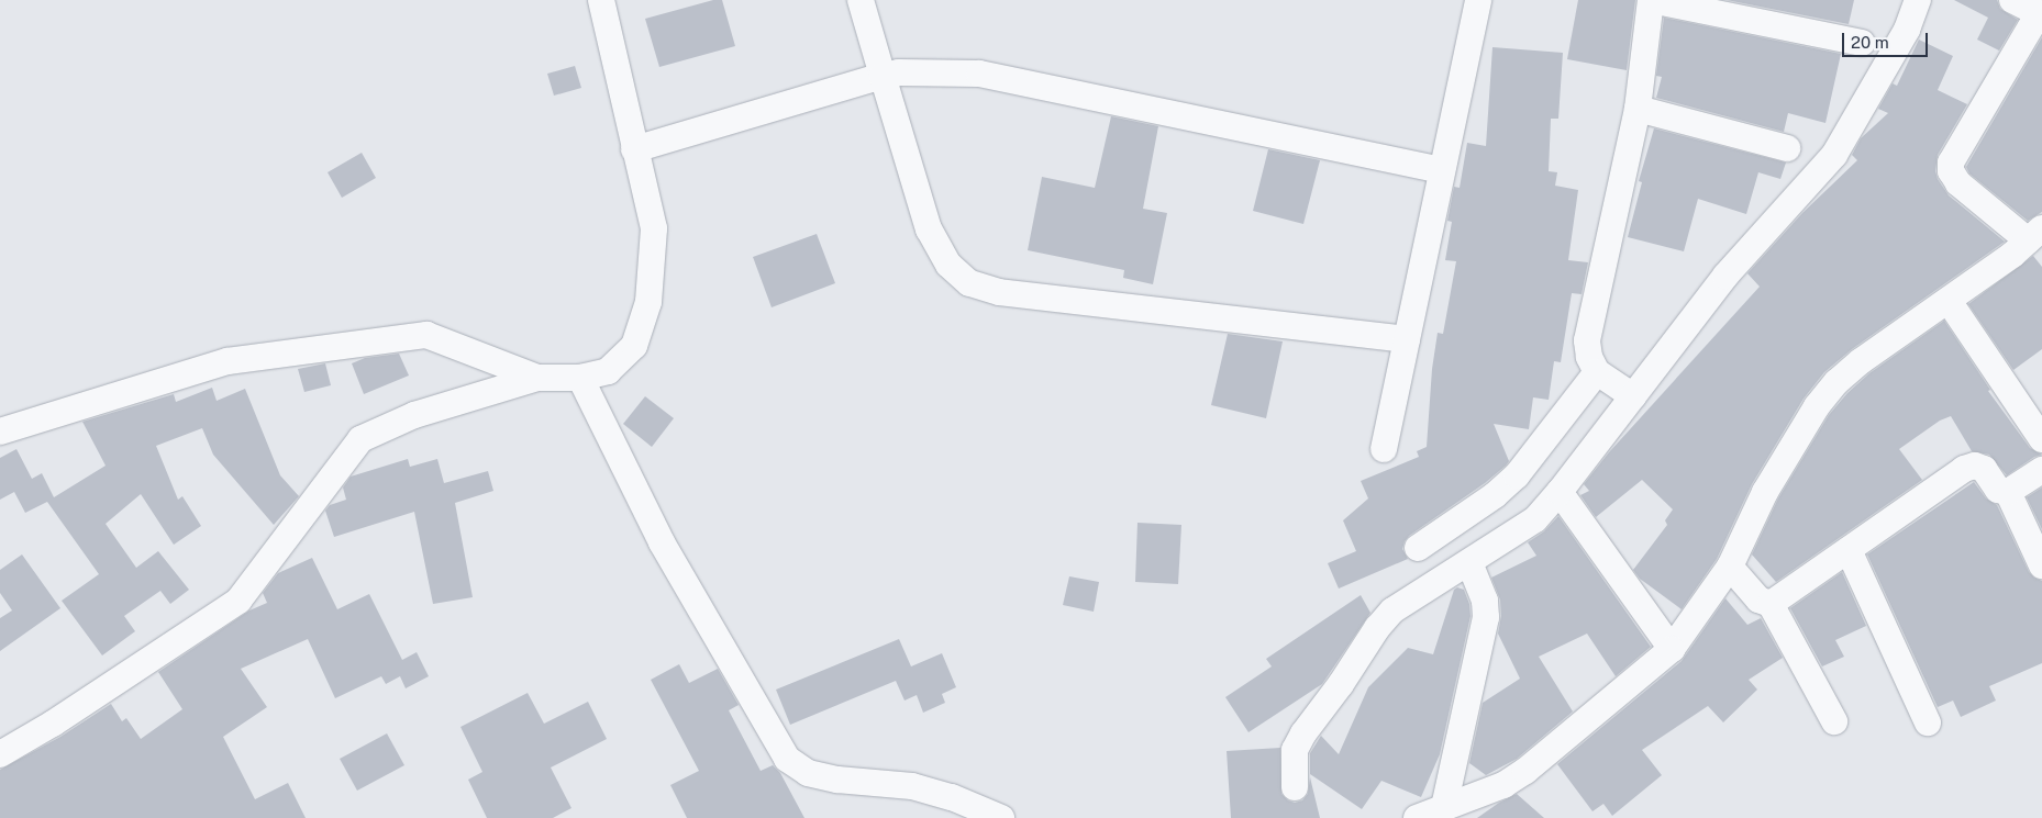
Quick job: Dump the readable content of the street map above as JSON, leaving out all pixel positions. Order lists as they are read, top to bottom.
{
  "scale_bar": "20 m"
}
